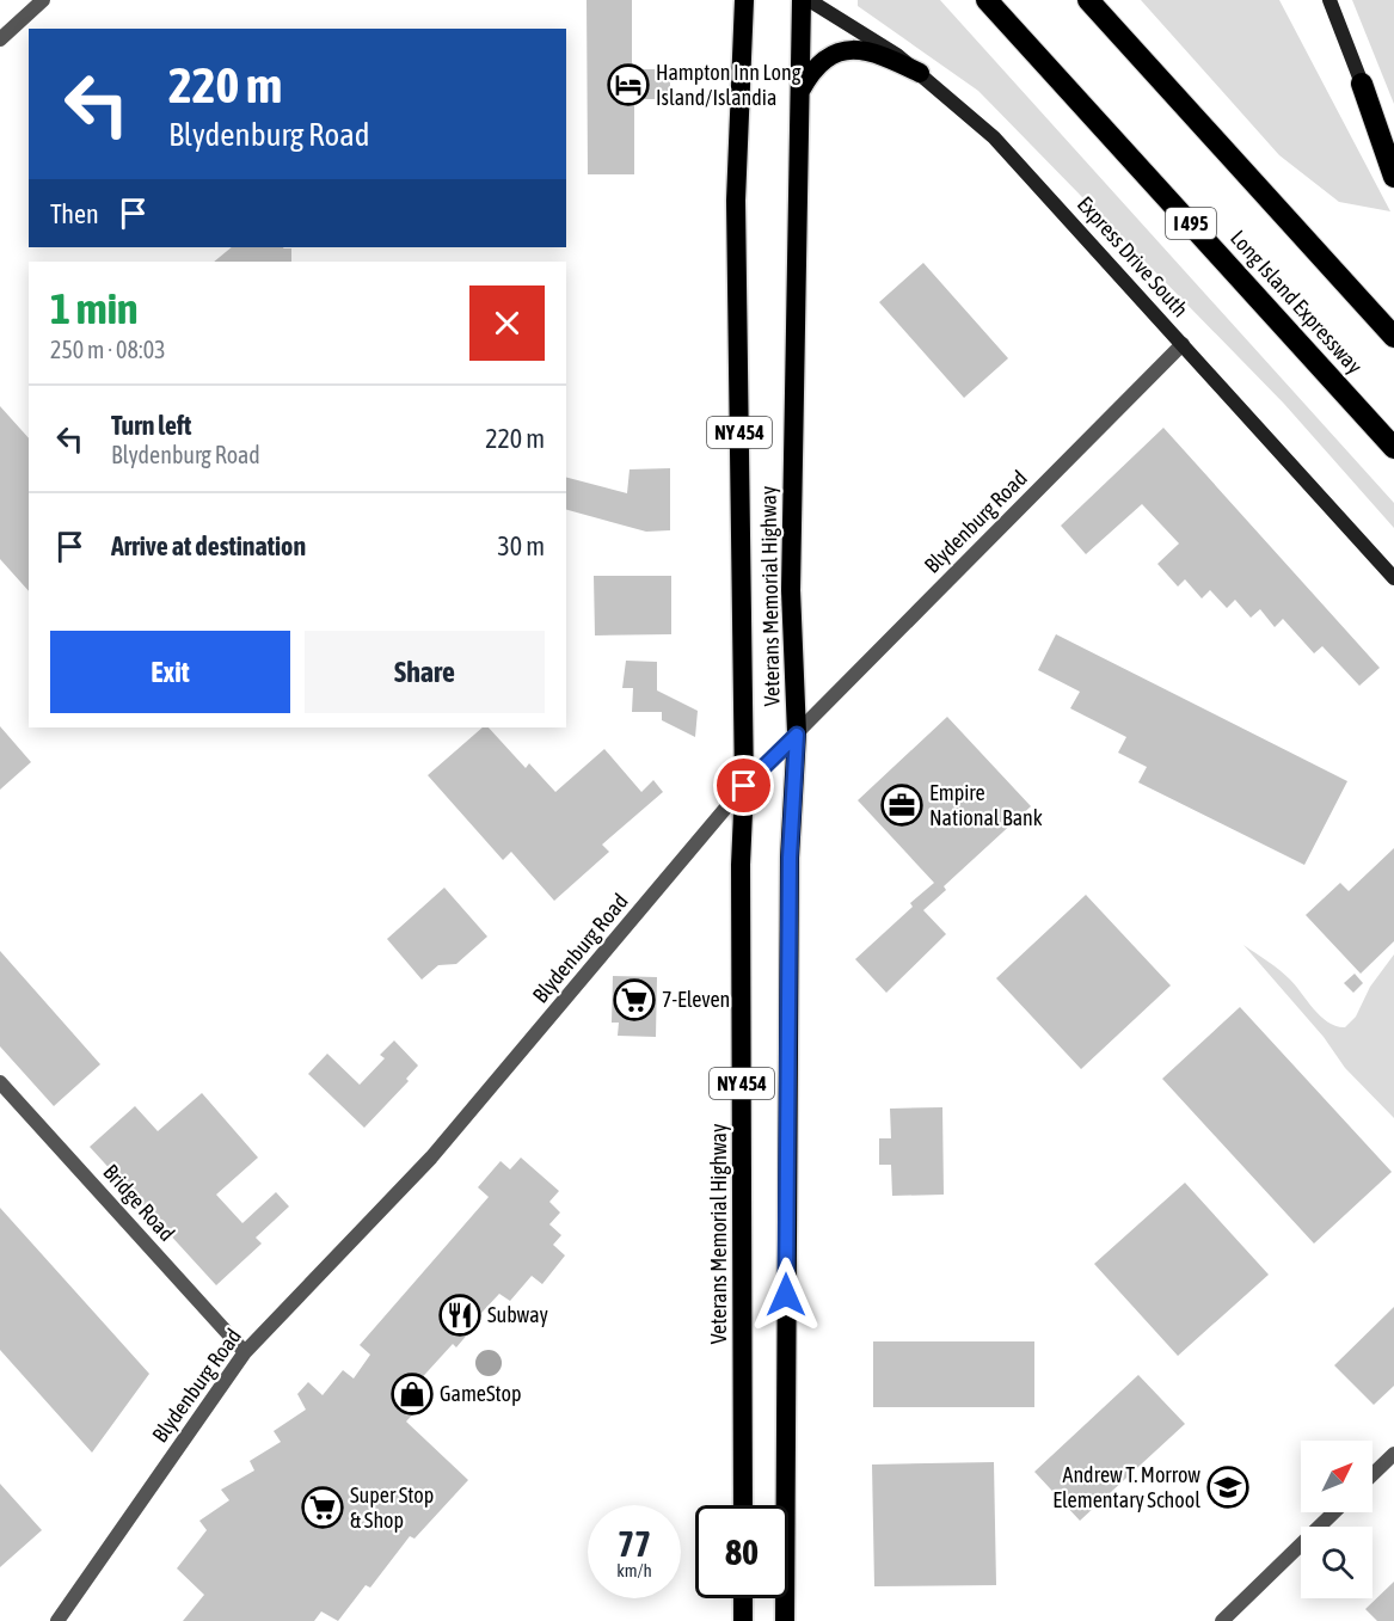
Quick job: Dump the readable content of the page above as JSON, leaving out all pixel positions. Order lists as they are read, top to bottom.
{
  "streets": {
    "highway": [
      "I 495",
      "Long Island Expressway",
      "NY 454",
      "Veterans Memorial Highway"
    ],
    "main road": ["Express Drive South"],
    "street": ["Blydenburg Road", "Bridge Road"]
  },
  "crossings": [
    ["Express Drive South", "Blydenburg Road"],
    ["Blydenburg Road", "Veterans Memorial Highway"],
    ["Blydenburg Road", "Bridge Road"]
  ],
  "places": {
    "hotel": ["Hampton Inn Long Island/Islandia"],
    "office": ["Empire National Bank"],
    "supermarket": ["7-Eleven", "Super Stop & Shop"],
    "restaurant": ["Subway"],
    "shop": ["GameStop"],
    "school or university": ["Andrew T. Morrow Elementary School"]
  },
  "north": "top right",
  "page": {
    "turn": ["220 m", "Blydenburg Road"],
    "then": "Then",
    "heading": ["1 min", "250 m · 08:03"],
    "list": [
      {
        "name": "Turn left",
        "note": "Blydenburg Road",
        "value": "220 m"
      },
      {
        "name": "Arrive at destination",
        "value": "30 m"
      }
    ],
    "buttons": ["Exit", "Share"],
    "speed": "77 km/h",
    "limit": "80"
  }
}
